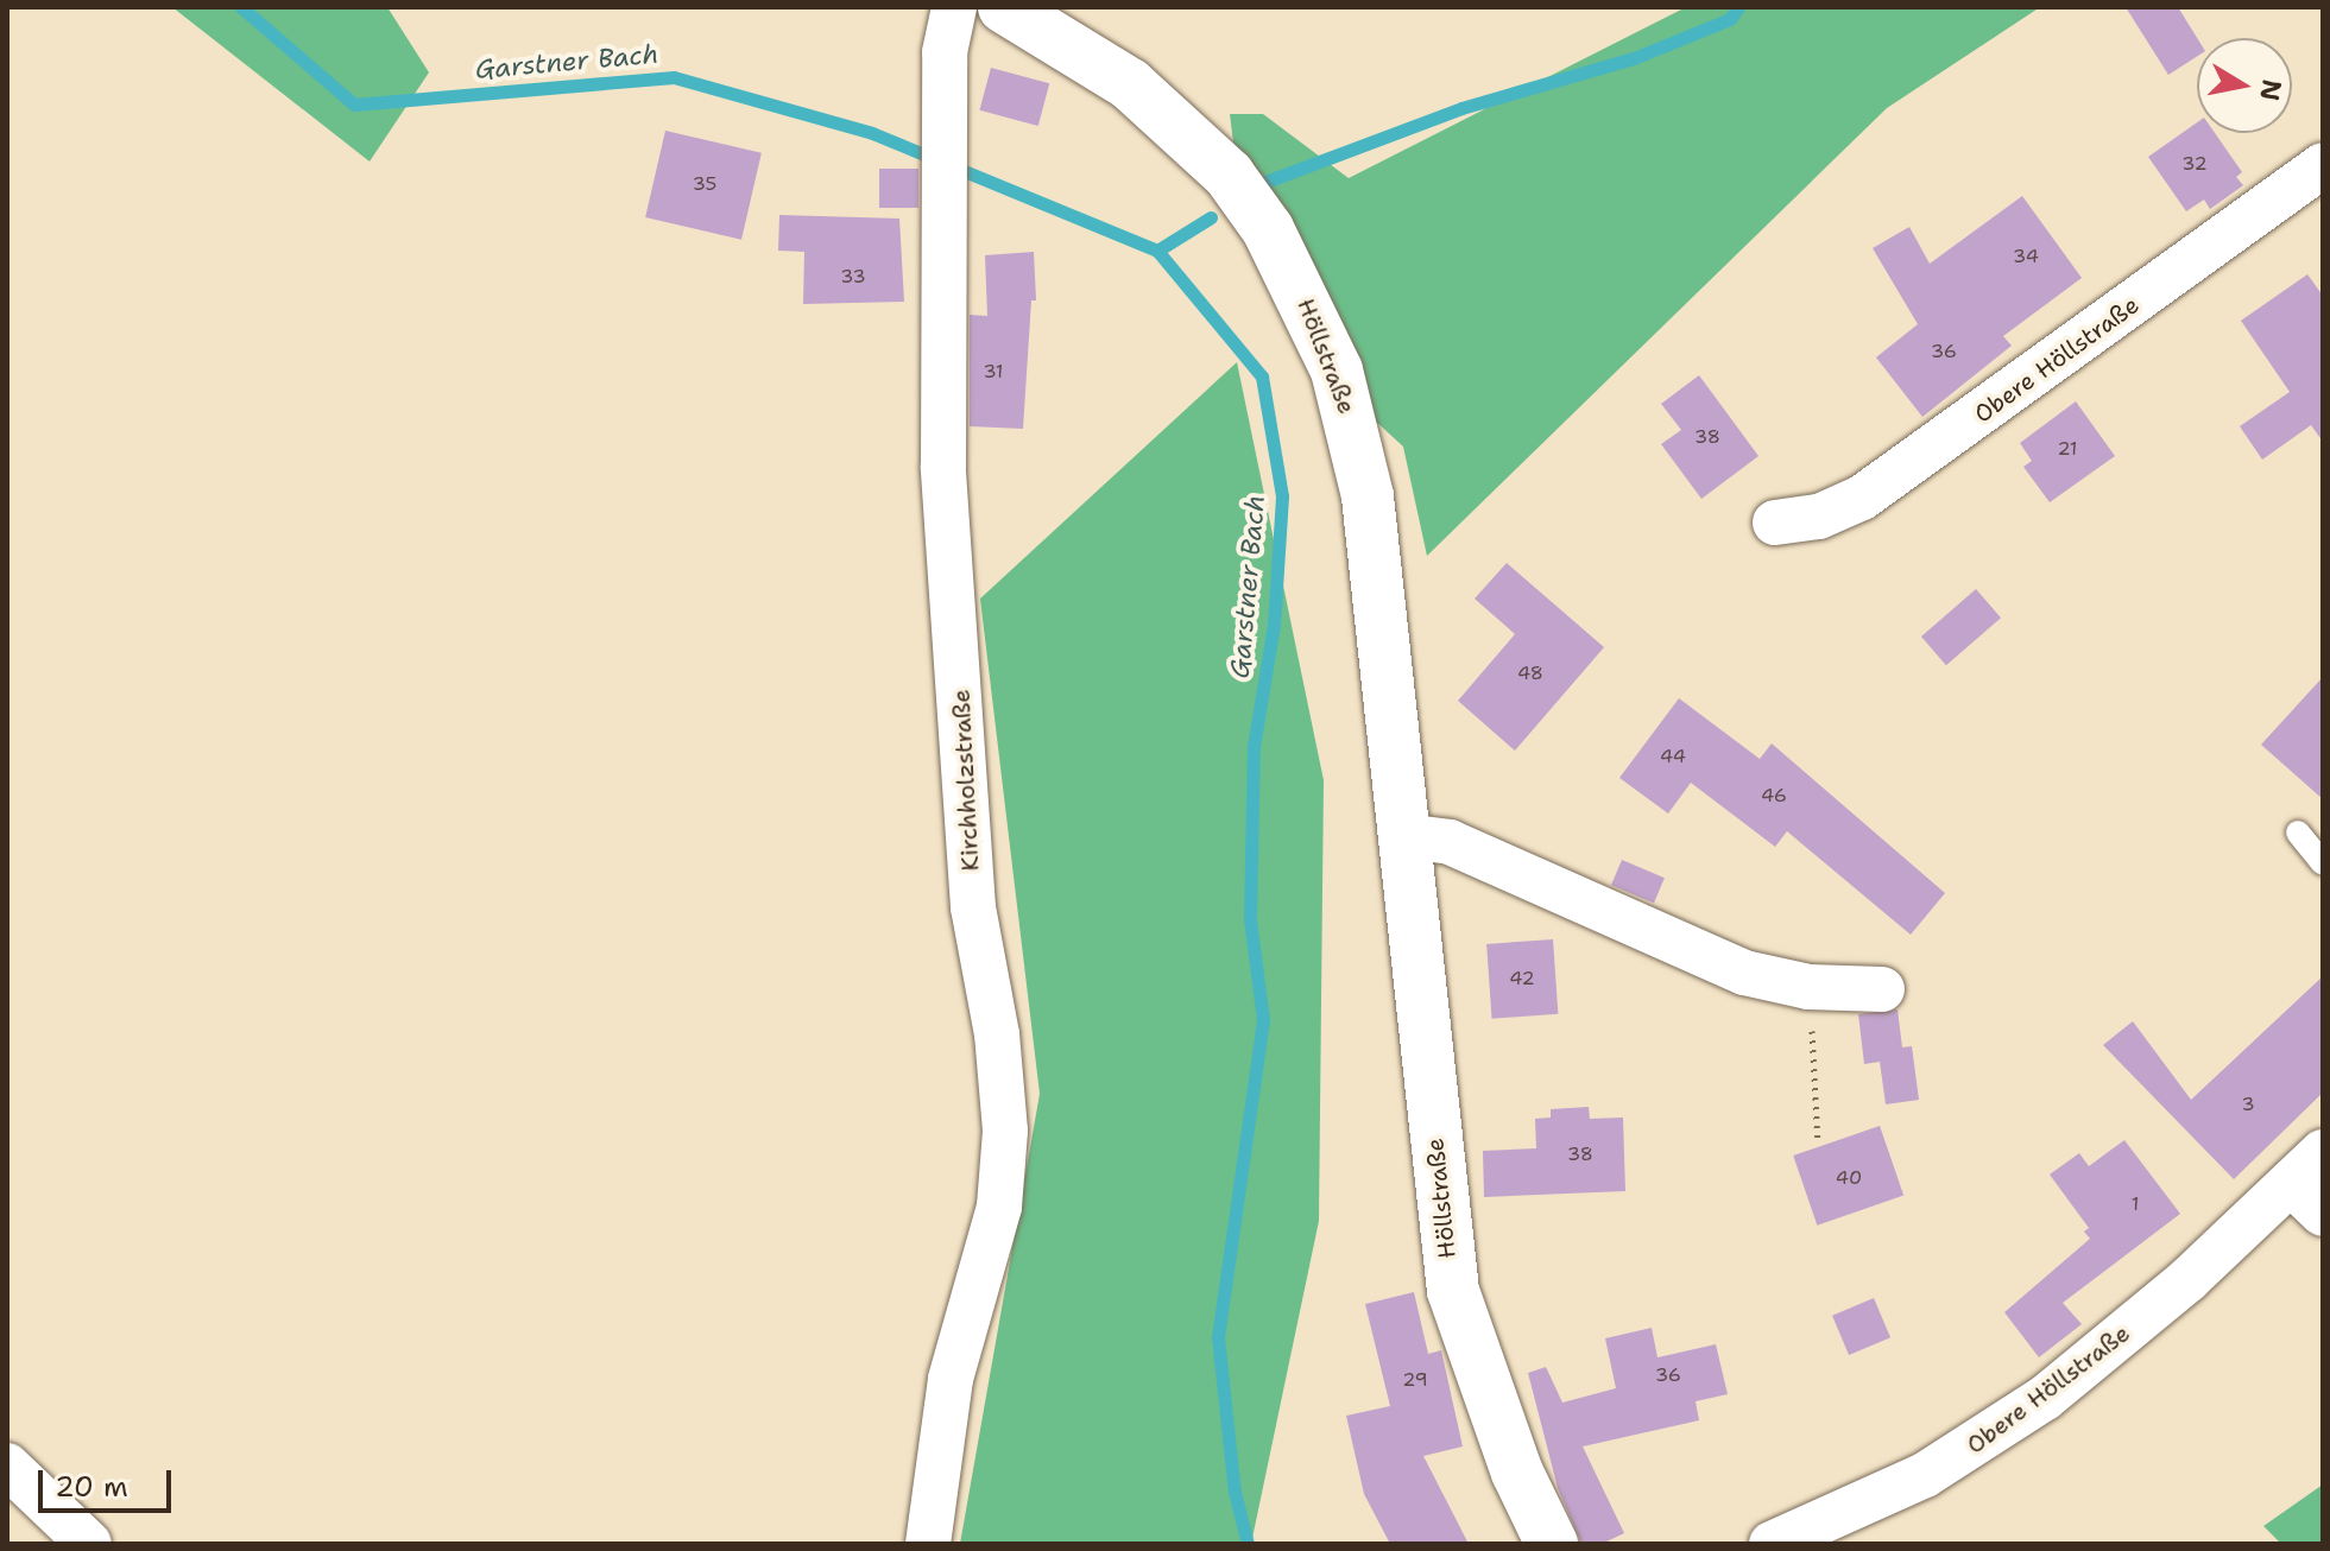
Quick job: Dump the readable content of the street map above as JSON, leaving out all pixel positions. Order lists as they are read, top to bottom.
{
  "streets": {
    "street": ["Höllstraße", "Obere Höllstraße", "Kirchholzstraße"]
  },
  "water": ["Garstner Bach"],
  "house_numbers": [
    "32",
    "35",
    "34",
    "33",
    "36",
    "31",
    "38",
    "21",
    "48",
    "44",
    "46",
    "42",
    "3",
    "38",
    "40",
    "1",
    "36",
    "29"
  ],
  "scale_bar": "20 m",
  "north": "right"
}
